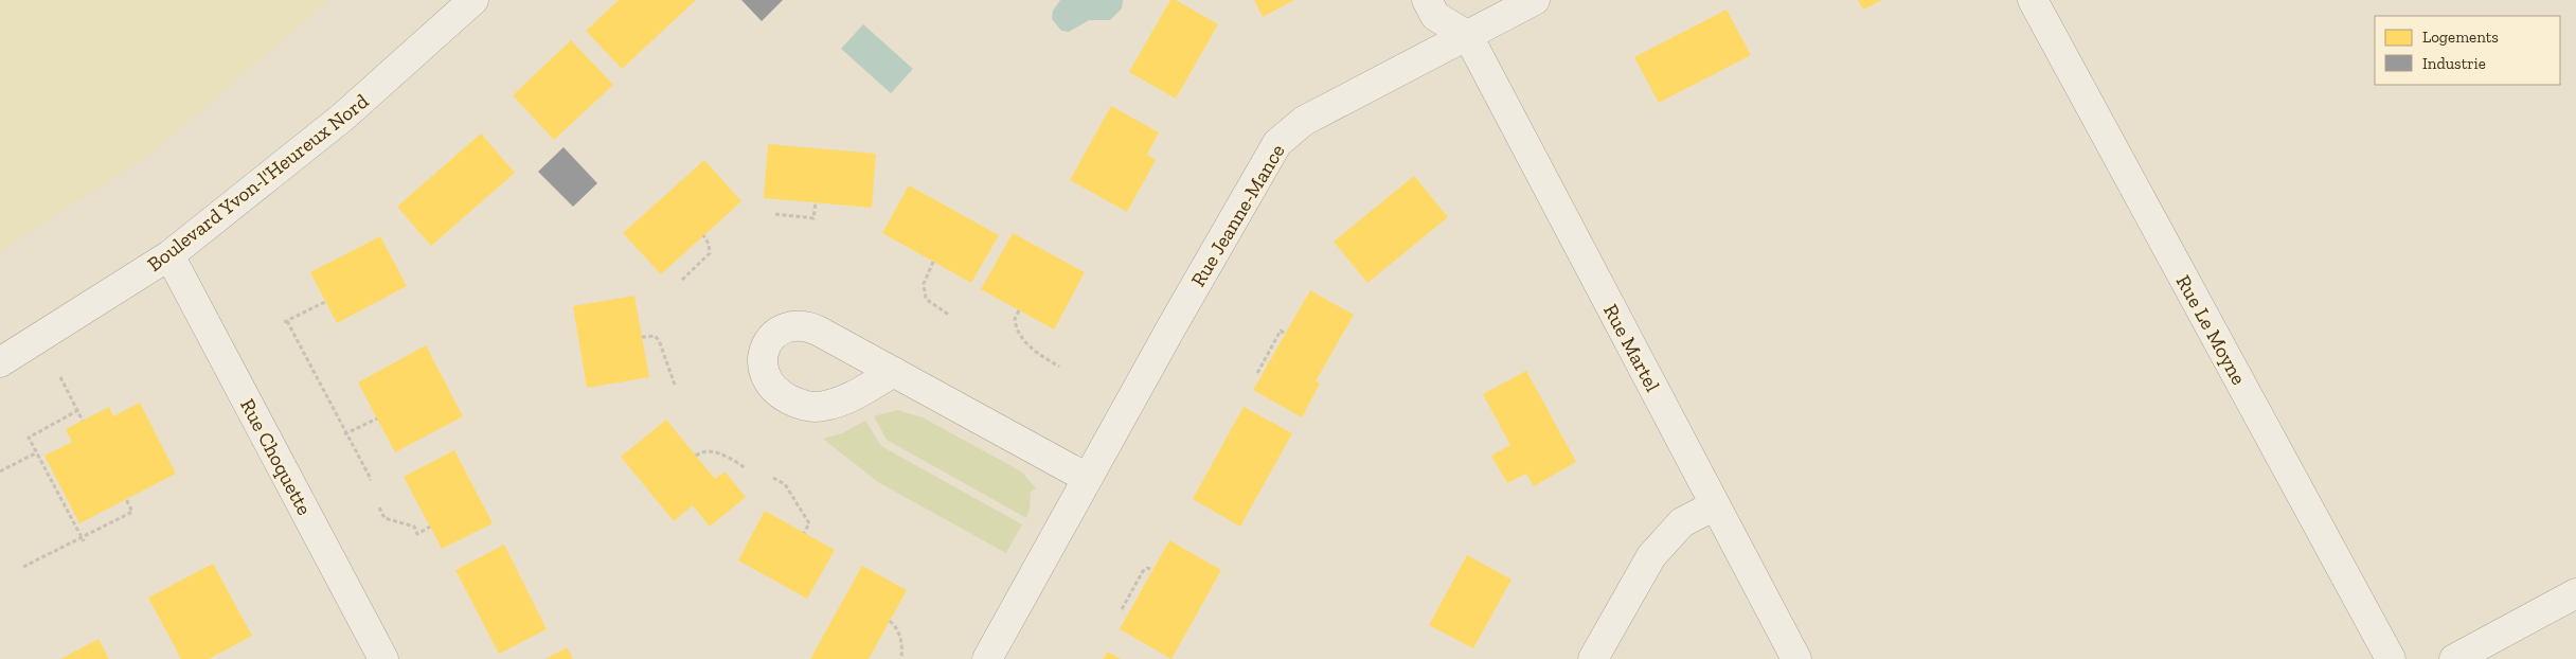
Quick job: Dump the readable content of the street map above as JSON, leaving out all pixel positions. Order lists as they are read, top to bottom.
{
  "streets": {
    "street": [
      "Boulevard Yvon-l'Heureux Nord",
      "Rue Jeanne-Mance",
      "Rue Le Moyne",
      "Rue Martel",
      "Rue Choquette"
    ]
  },
  "crossings": [
    ["Boulevard Yvon-l'Heureux Nord", "Rue Choquette"],
    ["Rue Jeanne-Mance", "Rue Martel"]
  ],
  "legend": ["Logements", "Industrie"]
}
